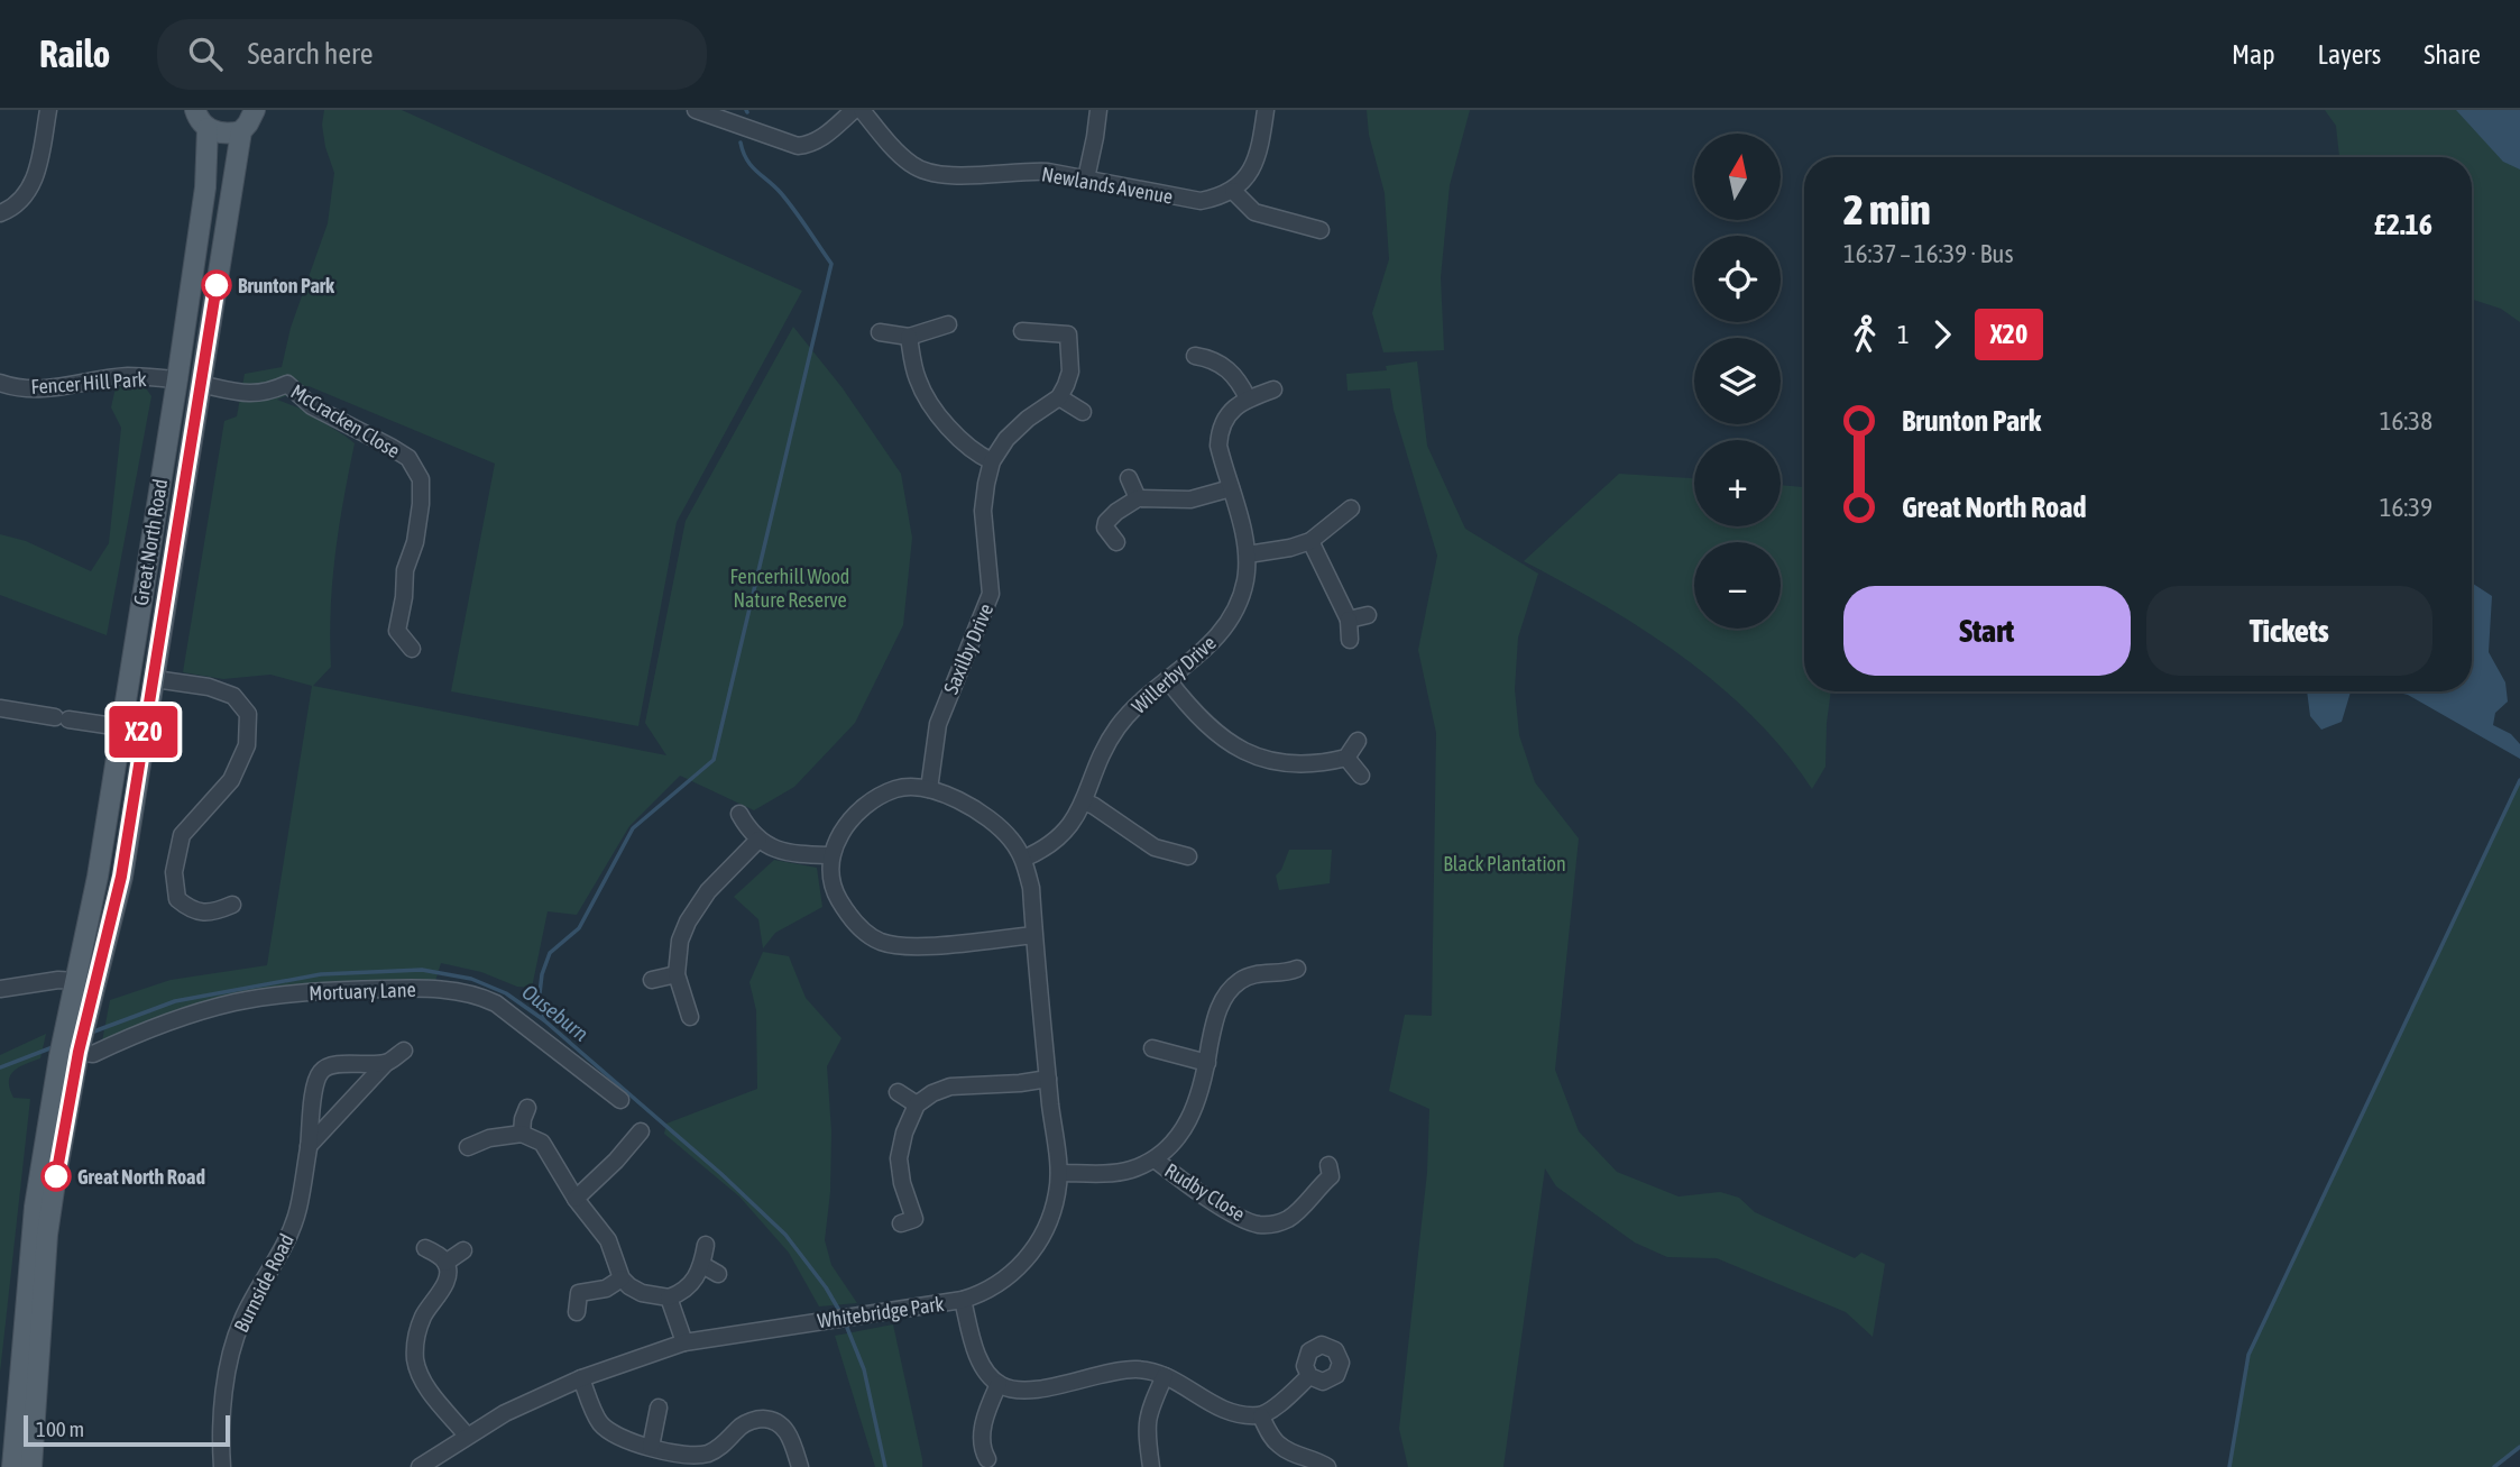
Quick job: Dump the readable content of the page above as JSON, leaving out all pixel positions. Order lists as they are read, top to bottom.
{
  "streets": {
    "main road": ["Great North Road"],
    "street": [
      "Newlands Avenue",
      "Fencer Hill Park",
      "McCracken Close",
      "Saxilby Drive",
      "Willerby Drive",
      "Mortuary Lane",
      "Rudby Close",
      "Burnside Road",
      "Whitebridge Park"
    ]
  },
  "crossings": [
    ["Fencer Hill Park", "Great North Road"],
    ["McCracken Close", "Great North Road"],
    ["Great North Road", "Mortuary Lane"],
    ["Saxilby Drive", "Willerby Drive"],
    ["Saxilby Drive", "Whitebridge Park"],
    ["Willerby Drive", "Whitebridge Park"]
  ],
  "water": ["Ouseburn"],
  "parks": ["Fencerhill Wood Nature Reserve", "Black Plantation"],
  "places": ["Brunton Park", "Great North Road"],
  "lines": ["bus line X20"],
  "scale_bar": "100 m",
  "north": "top",
  "page": {
    "header": "Railo",
    "search": "Search here",
    "nav": ["Map", "Layers", "Share"],
    "on_map": "X20",
    "map_buttons": ["+", "−"],
    "heading": ["2 min", "16:37 – 16:39 · Bus", "£2.16"],
    "legs": ["1", "X20"],
    "list": [
      {
        "name": "Brunton Park",
        "value": "16:38"
      },
      {
        "name": "Great North Road",
        "value": "16:39"
      }
    ],
    "buttons": ["Start", "Tickets"],
    "scale": "100 m"
  }
}
